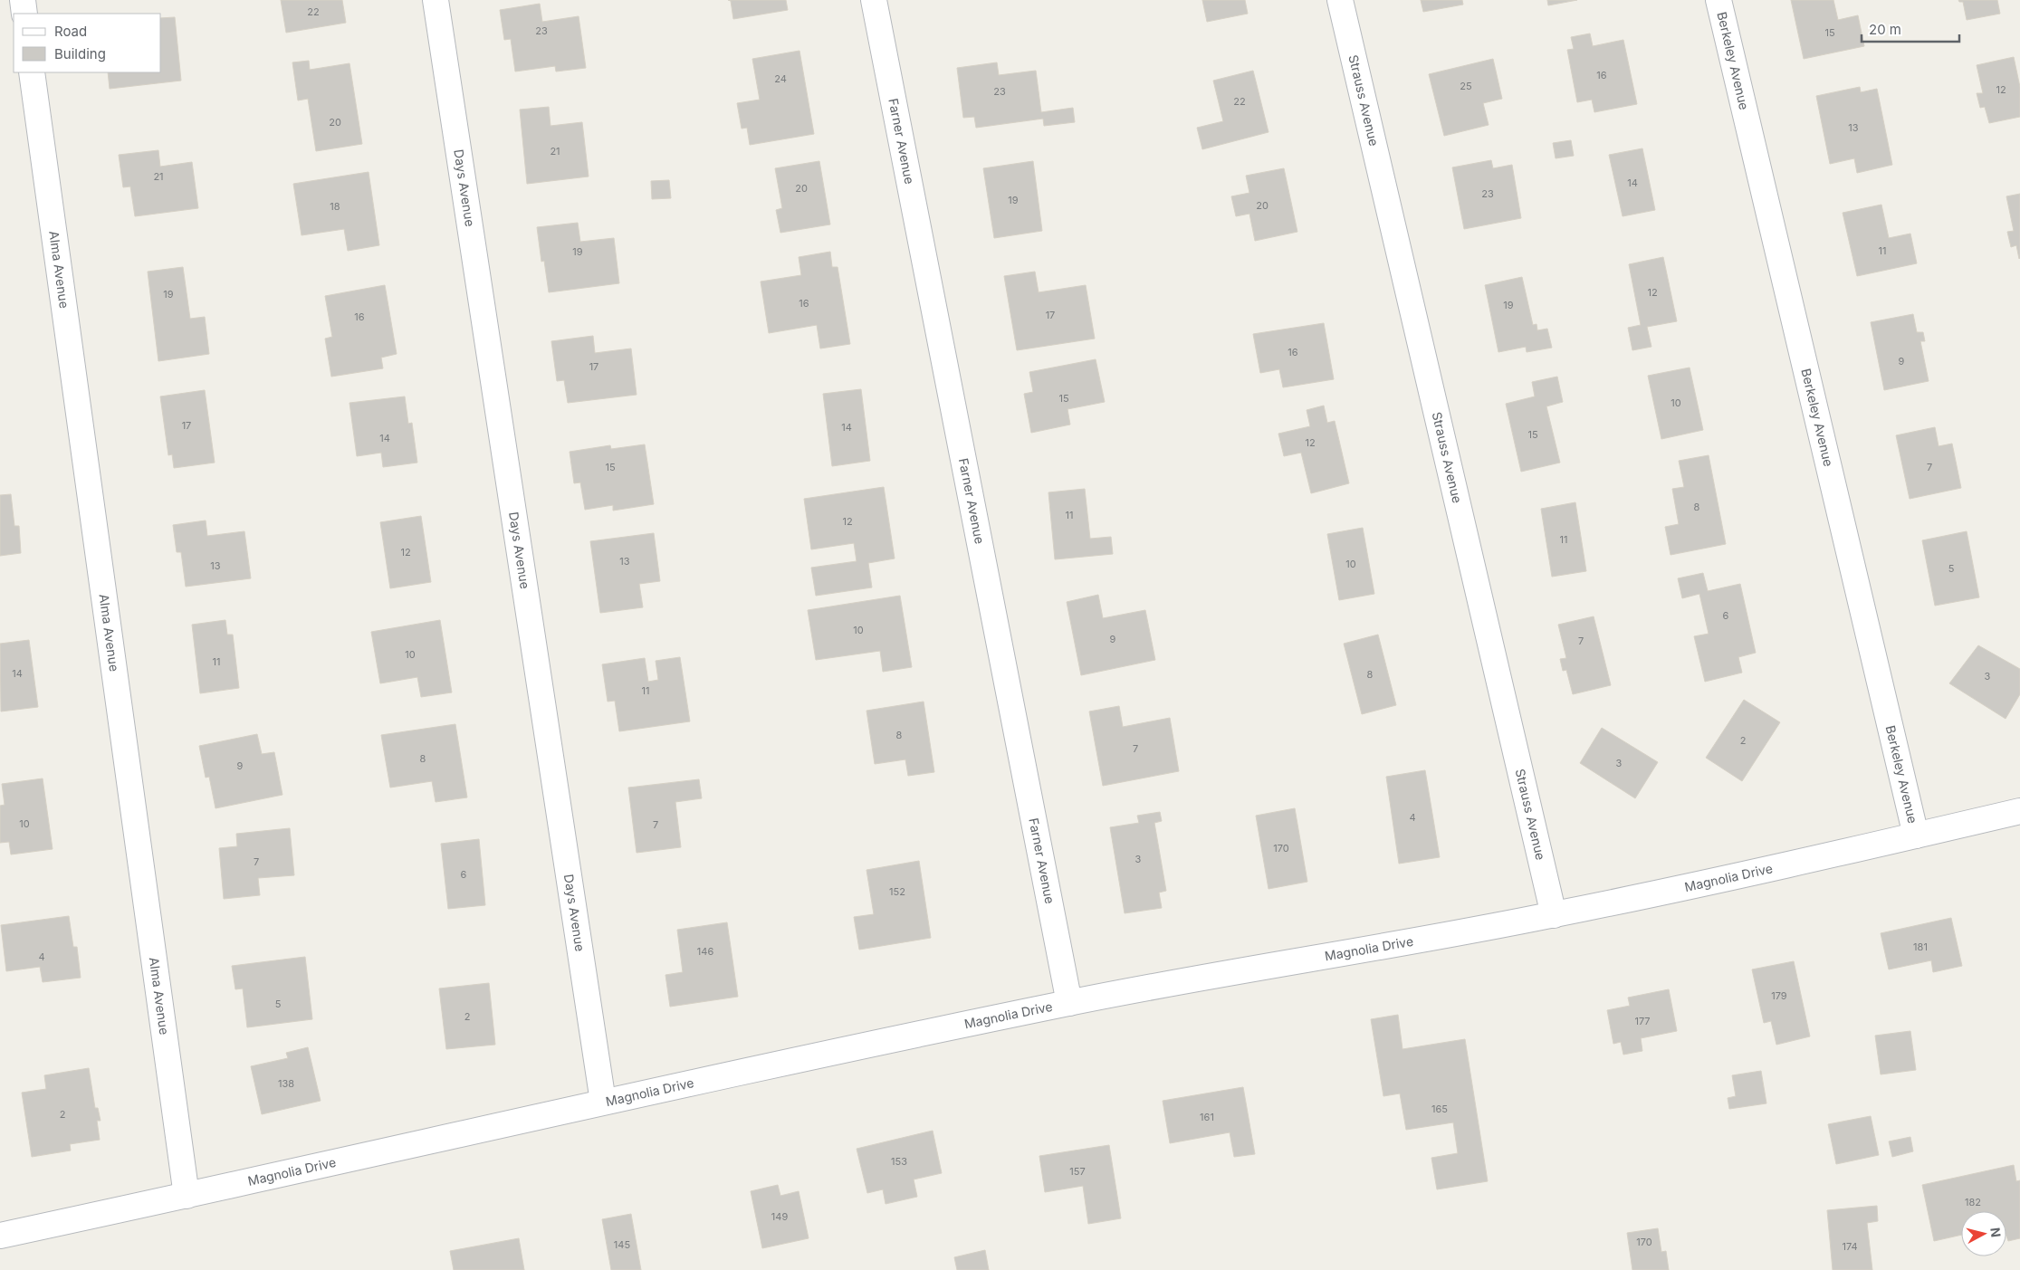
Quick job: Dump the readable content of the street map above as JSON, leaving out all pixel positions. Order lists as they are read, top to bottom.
{
  "streets": {
    "street": [
      "Berkeley Avenue",
      "Strauss Avenue",
      "Farner Avenue",
      "Days Avenue",
      "Alma Avenue",
      "Magnolia Drive"
    ]
  },
  "crossings": [
    ["Berkeley Avenue", "Magnolia Drive"],
    ["Strauss Avenue", "Magnolia Drive"],
    ["Farner Avenue", "Magnolia Drive"],
    ["Days Avenue", "Magnolia Drive"],
    ["Alma Avenue", "Magnolia Drive"]
  ],
  "house_numbers": [
    "22",
    "23",
    "15",
    "16",
    "24",
    "25",
    "12",
    "23",
    "22",
    "20",
    "13",
    "21",
    "21",
    "14",
    "20",
    "23",
    "19",
    "20",
    "18",
    "11",
    "19",
    "12",
    "19",
    "16",
    "19",
    "17",
    "16",
    "16",
    "9",
    "17",
    "15",
    "10",
    "17",
    "14",
    "15",
    "14",
    "12",
    "15",
    "7",
    "8",
    "11",
    "12",
    "11",
    "12",
    "13",
    "10",
    "13",
    "5",
    "6",
    "10",
    "9",
    "7",
    "10",
    "11",
    "14",
    "8",
    "3",
    "11",
    "8",
    "2",
    "7",
    "8",
    "3",
    "9",
    "4",
    "10",
    "7",
    "170",
    "3",
    "7",
    "6",
    "152",
    "181",
    "146",
    "4",
    "179",
    "5",
    "2",
    "177",
    "138",
    "165",
    "2",
    "161",
    "153",
    "157",
    "182",
    "149",
    "170",
    "145",
    "174"
  ],
  "legend": ["Road", "Building"],
  "scale_bar": "20 m",
  "north": "right"
}
